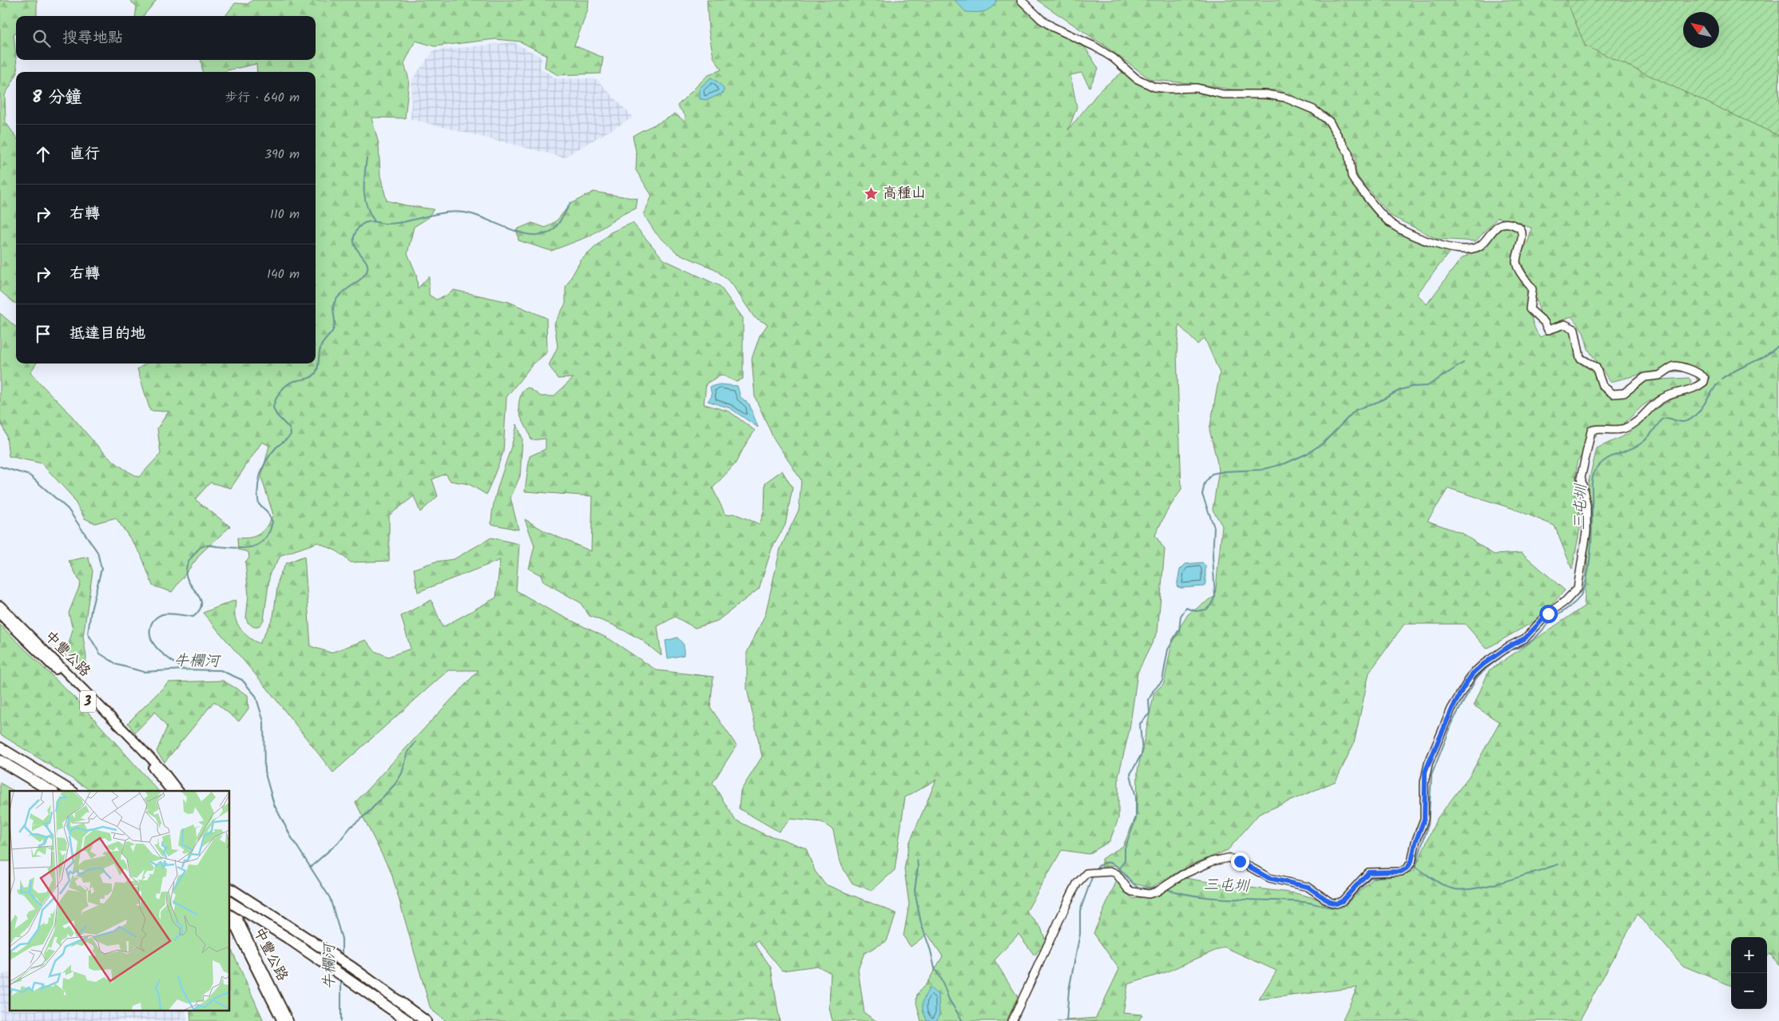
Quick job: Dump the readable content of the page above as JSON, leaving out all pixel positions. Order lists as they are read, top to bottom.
{
  "streets": {
    "main road": ["中豐公路", "3"]
  },
  "water": ["三屯圳", "牛欄河"],
  "places": {
    "place": ["高種山"]
  },
  "north": "top left",
  "page": {
    "search": "搜尋地點",
    "heading": ["8 分鐘", "步行 · 640 m"],
    "list": [
      ["直行", "390 m"],
      ["右轉", "110 m"],
      ["右轉", "140 m"],
      "抵達目的地"
    ],
    "map_buttons": ["+", "−"]
  }
}
